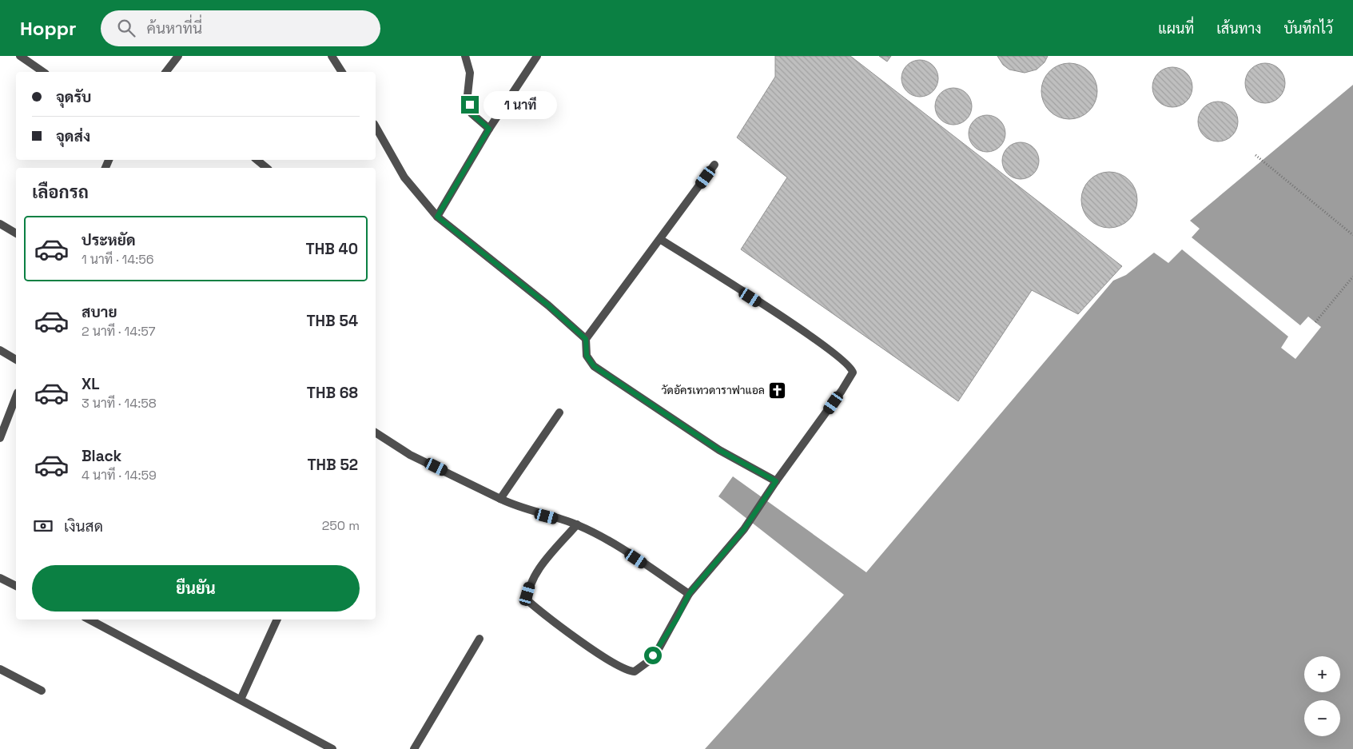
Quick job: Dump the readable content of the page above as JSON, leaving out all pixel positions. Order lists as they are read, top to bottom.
{
  "places": {
    "church": ["วัดอัครเทวดาราฟาแอล"]
  },
  "page": {
    "header": "Hoppr",
    "search": "ค้นหาที่นี่",
    "nav": ["แผนที่", "เส้นทาง", "บันทึกไว้"],
    "banner": ["จุดรับ", "จุดส่ง"],
    "bubble": "1 นาที",
    "heading": "เลือกรถ",
    "list": [
      {
        "name": "ประหยัด",
        "note": "1 นาที · 14:56",
        "value": "THB 40"
      },
      {
        "name": "สบาย",
        "note": "2 นาที · 14:57",
        "value": "THB 54"
      },
      {
        "name": "XL",
        "note": "3 นาที · 14:58",
        "value": "THB 68"
      },
      {
        "name": "Black",
        "note": "4 นาที · 14:59",
        "value": "THB 52"
      }
    ],
    "pay": ["เงินสด", "250 m"],
    "buttons": "ยืนยัน",
    "map_buttons": ["+", "−"]
  }
}
